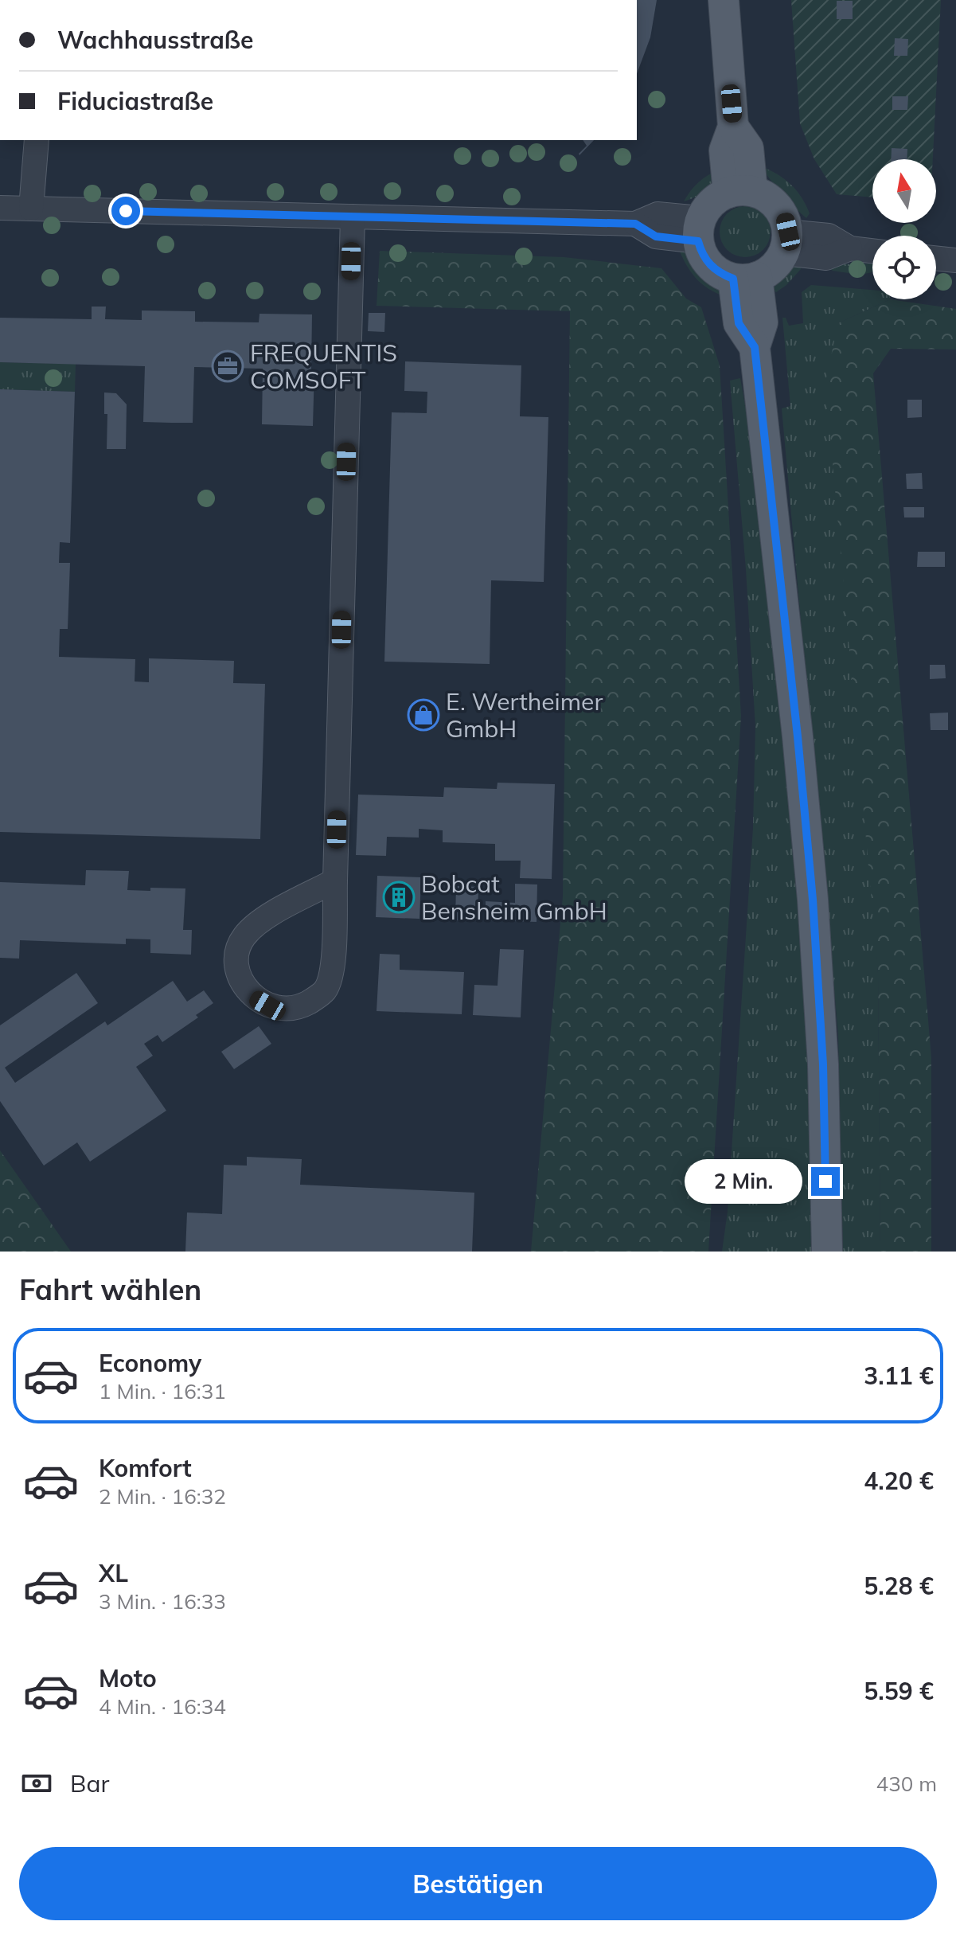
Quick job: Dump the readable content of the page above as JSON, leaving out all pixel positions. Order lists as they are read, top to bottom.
{
  "places": {
    "office": ["FREQUENTIS COMSOFT"],
    "shop": ["E. Wertheimer GmbH"],
    "building": ["Bobcat Bensheim GmbH"]
  },
  "north": "top",
  "page": {
    "banner": ["Wachhausstraße", "Fiduciastraße"],
    "bubble": "2 Min.",
    "heading": "Fahrt wählen",
    "list": [
      {
        "name": "Economy",
        "note": "1 Min. · 16:31",
        "value": "3.11 €"
      },
      {
        "name": "Komfort",
        "note": "2 Min. · 16:32",
        "value": "4.20 €"
      },
      {
        "name": "XL",
        "note": "3 Min. · 16:33",
        "value": "5.28 €"
      },
      {
        "name": "Moto",
        "note": "4 Min. · 16:34",
        "value": "5.59 €"
      }
    ],
    "pay": ["Bar", "430 m"],
    "buttons": "Bestätigen"
  }
}
